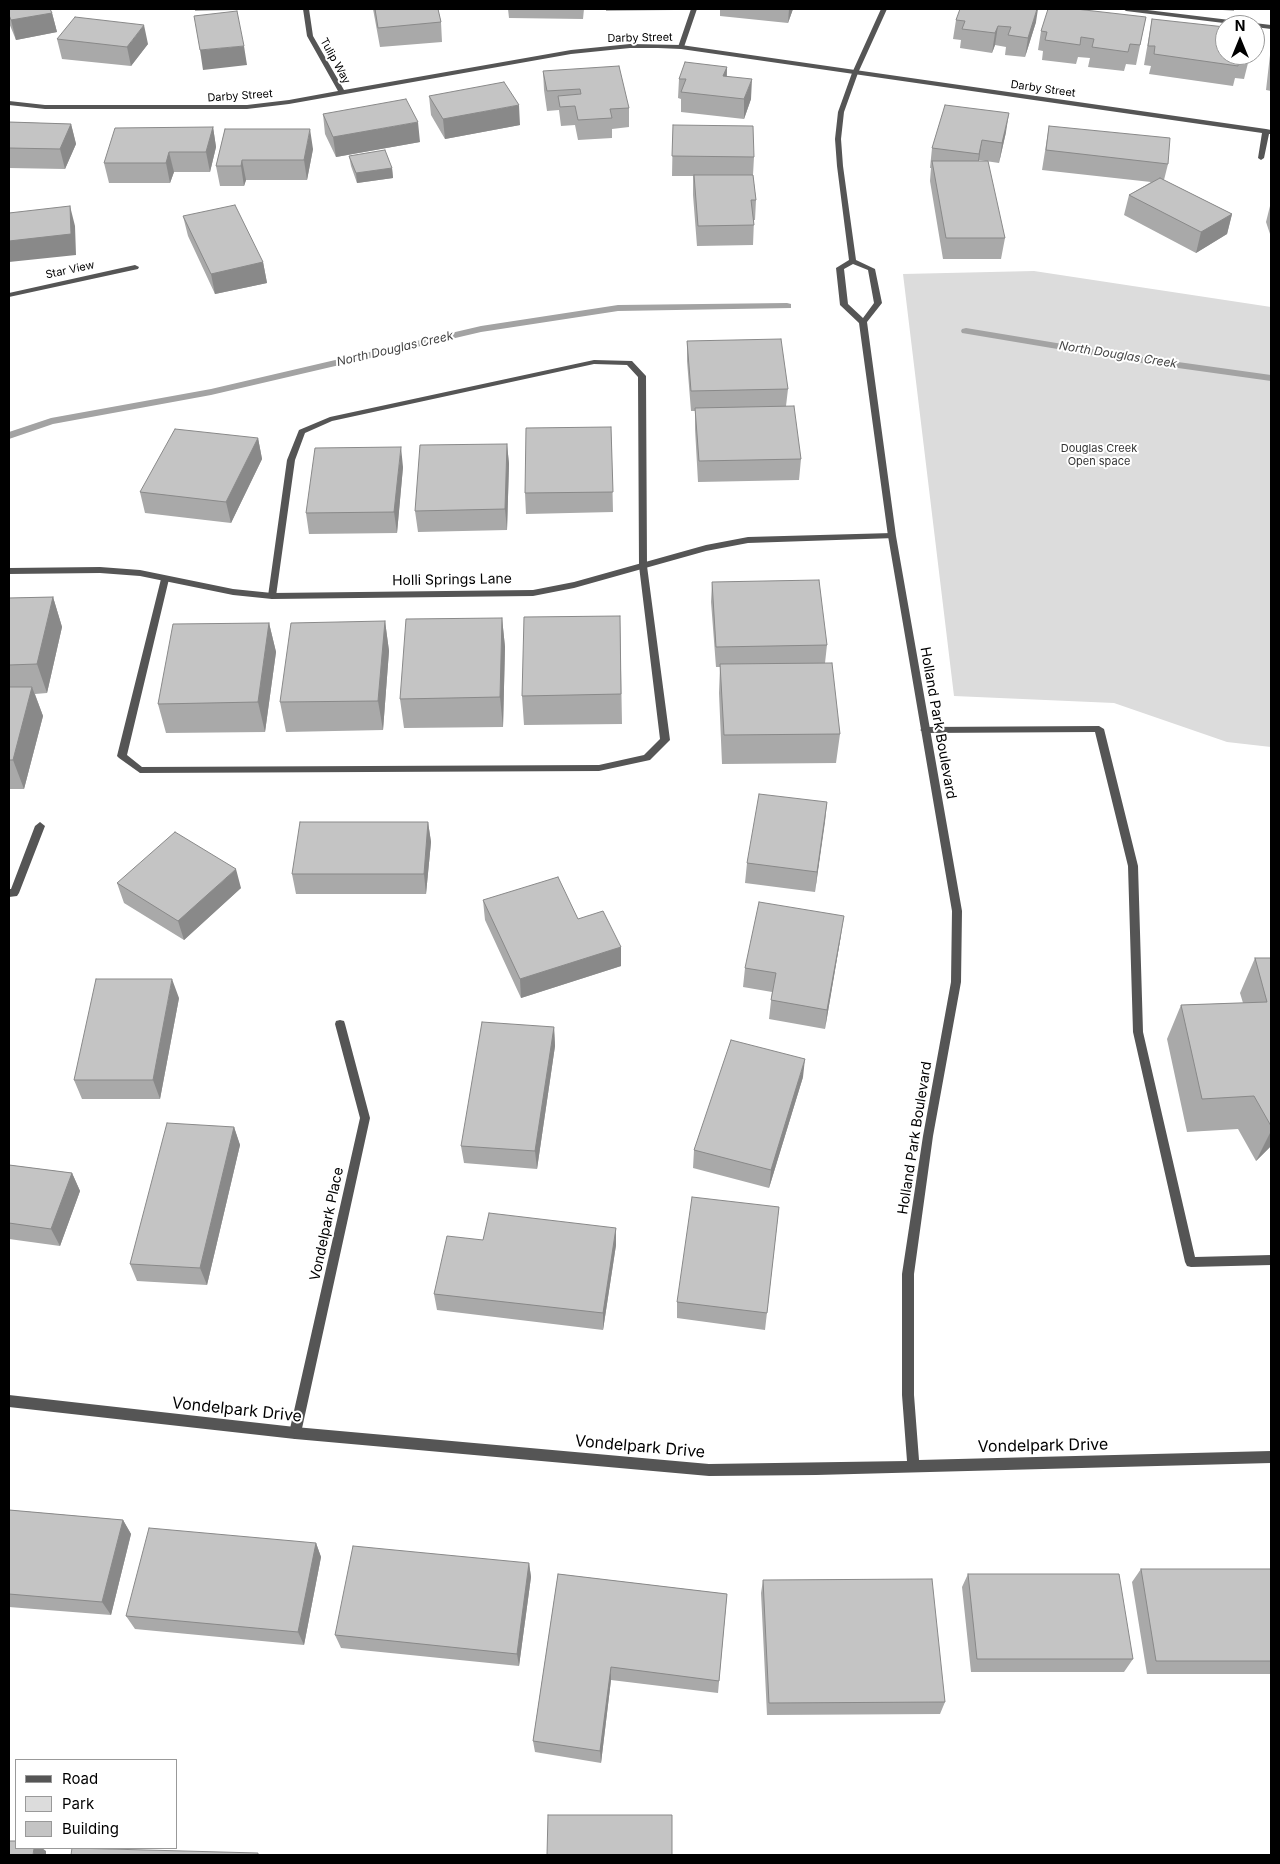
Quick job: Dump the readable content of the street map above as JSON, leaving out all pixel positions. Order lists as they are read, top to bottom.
{
  "streets": {
    "street": [
      "Darby Street",
      "Tulip Way",
      "Star View",
      "Holli Springs Lane",
      "Holland Park Boulevard",
      "Vondelpark Place",
      "Vondelpark Drive"
    ]
  },
  "crossings": [
    ["Darby Street", "Tulip Way"],
    ["Holli Springs Lane", "Holland Park Boulevard"],
    ["Holland Park Boulevard", "Vondelpark Drive"],
    ["Vondelpark Place", "Vondelpark Drive"]
  ],
  "water": ["North Douglas Creek"],
  "parks": ["Douglas Creek Open space"],
  "legend": ["Road", "Park", "Building"],
  "north": "top"
}
